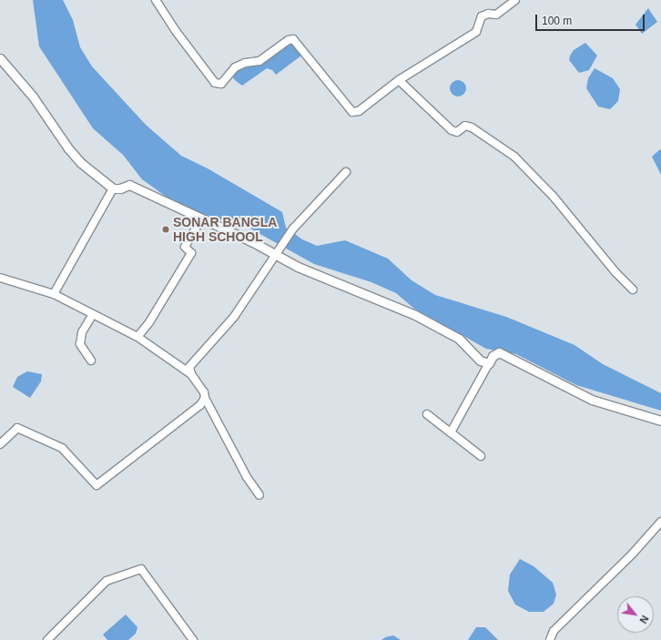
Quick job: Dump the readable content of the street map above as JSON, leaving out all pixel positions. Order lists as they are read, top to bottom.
{
  "places": ["SONAR BANGLA HIGH SCHOOL"],
  "scale_bar": "100 m",
  "north": "bottom right"
}
